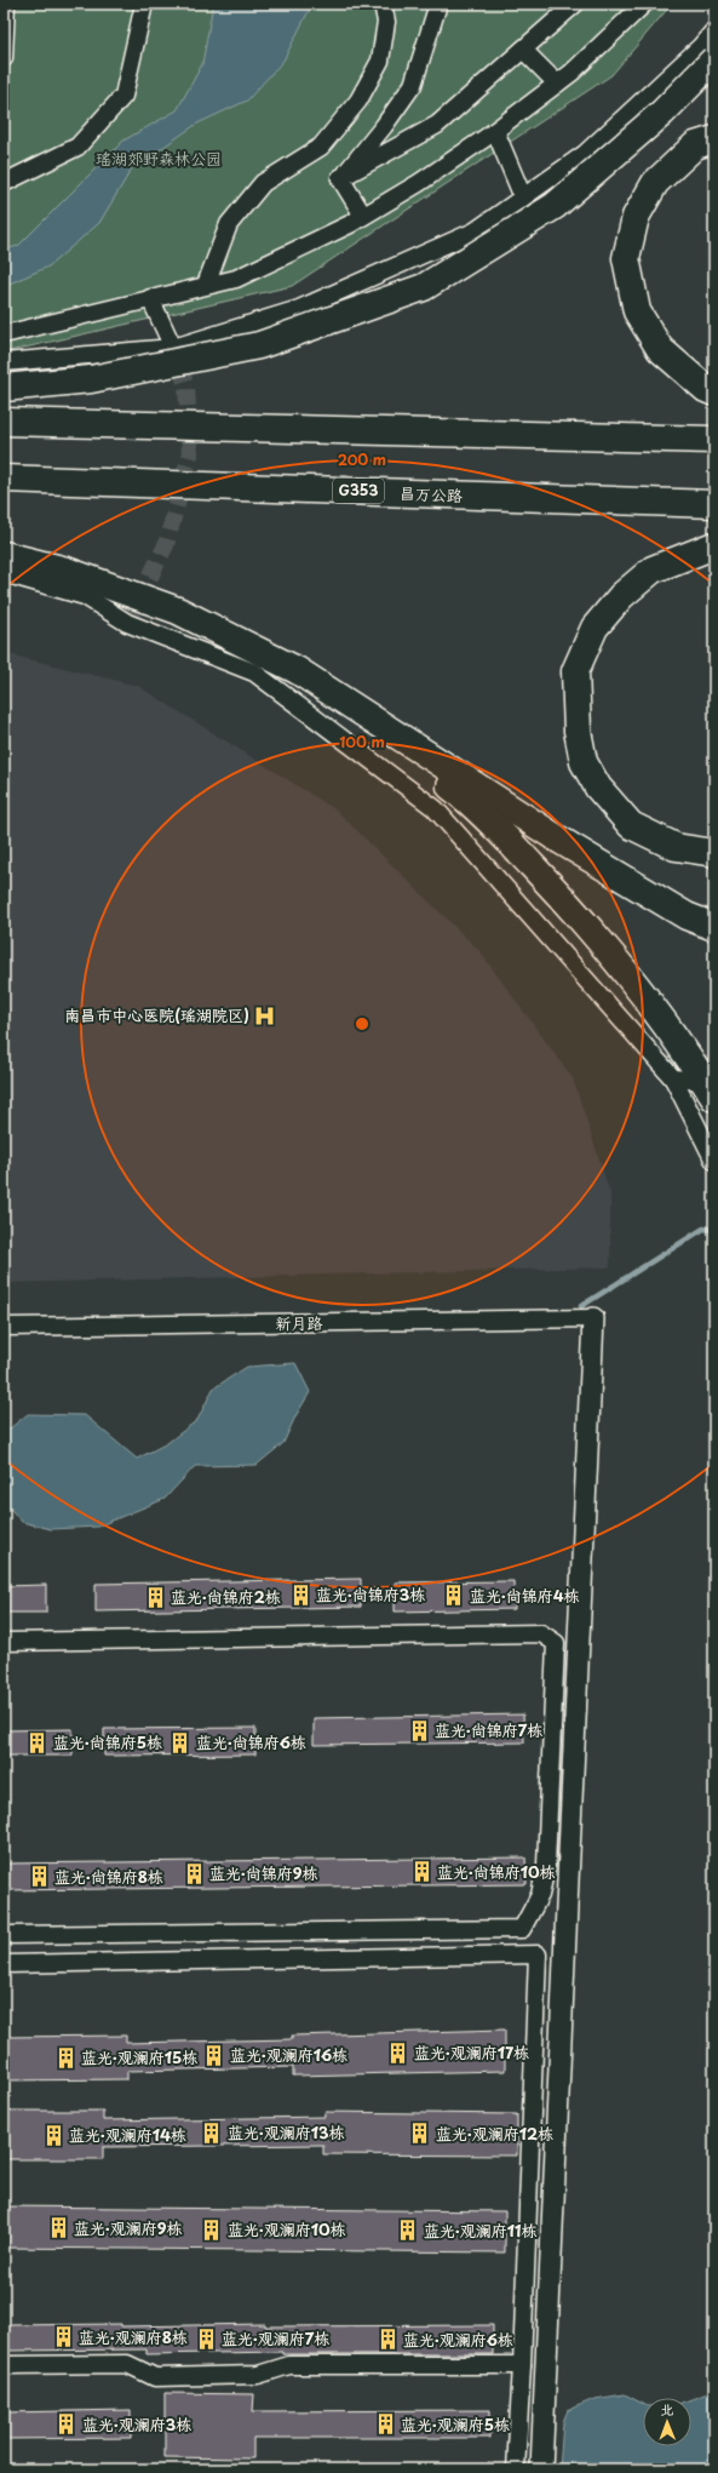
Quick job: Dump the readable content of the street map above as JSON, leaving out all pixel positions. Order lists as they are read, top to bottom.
{
  "streets": {
    "main road": ["G353", "昌万公路"],
    "street": ["新月路"]
  },
  "parks": ["瑶湖郊野森林公园"],
  "places": {
    "hospital": ["南昌市中心医院(瑶湖院区)"],
    "building": [
      "蓝光·尚锦府3栋",
      "蓝光·尚锦府4栋",
      "蓝光·尚锦府2栋",
      "蓝光·尚锦府7栋",
      "蓝光·尚锦府5栋",
      "蓝光·尚锦府6栋",
      "蓝光·尚锦府10栋",
      "蓝光·尚锦府9栋",
      "蓝光·尚锦府8栋",
      "蓝光·观澜府17栋",
      "蓝光·观澜府16栋",
      "蓝光·观澜府15栋",
      "蓝光·观澜府13栋",
      "蓝光·观澜府12栋",
      "蓝光·观澜府14栋",
      "蓝光·观澜府9栋",
      "蓝光·观澜府10栋",
      "蓝光·观澜府11栋",
      "蓝光·观澜府8栋",
      "蓝光·观澜府7栋",
      "蓝光·观澜府6栋",
      "蓝光·观澜府3栋",
      "蓝光·观澜府5栋"
    ]
  },
  "north": "top",
  "rings": ["200 m", "100 m"]
}
